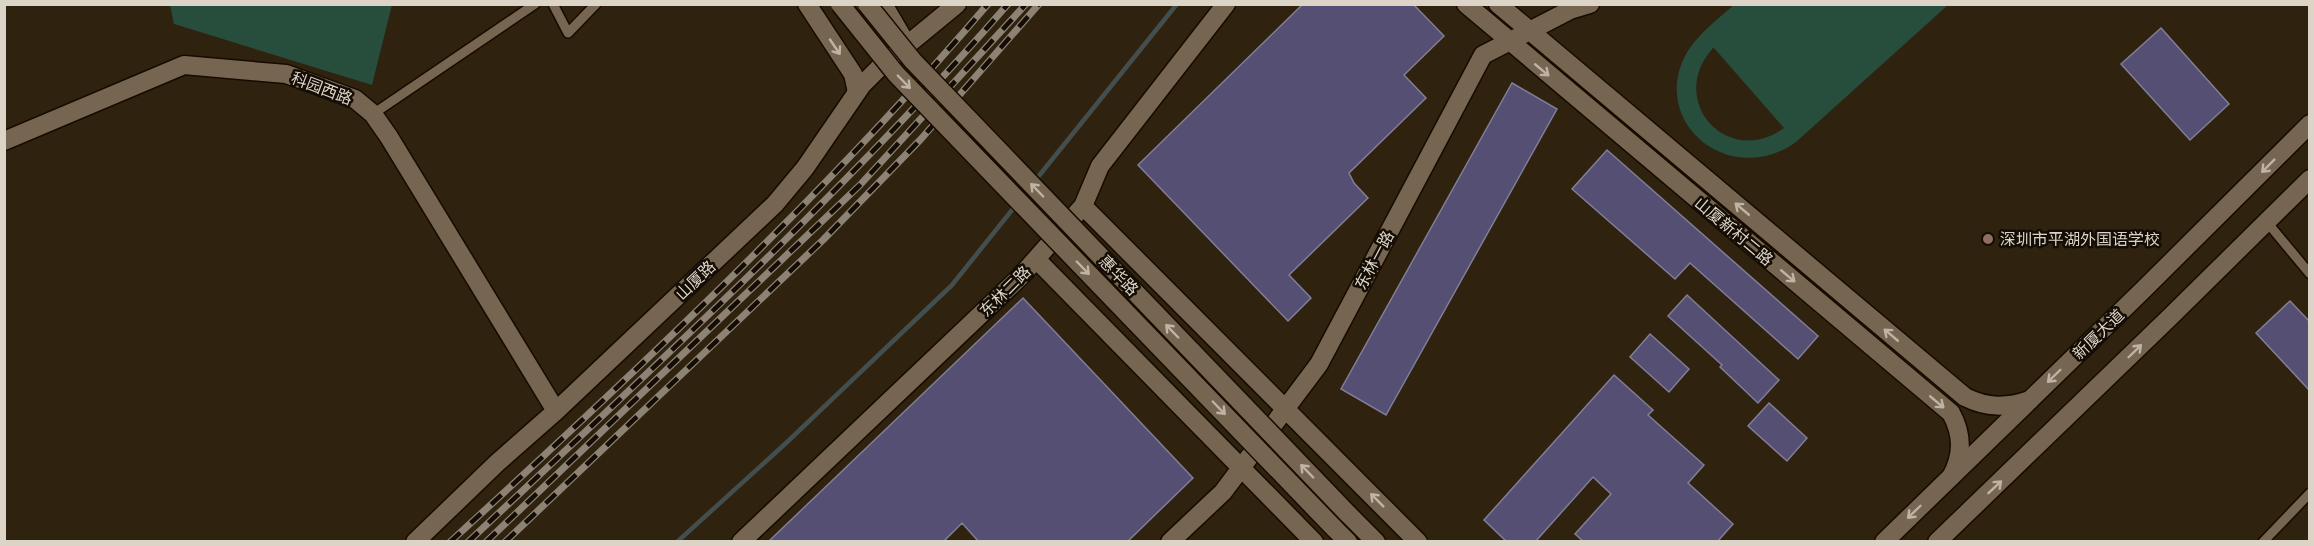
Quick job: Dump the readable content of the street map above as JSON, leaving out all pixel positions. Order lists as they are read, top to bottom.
{
  "streets": {
    "street": [
      "科园西路",
      "山厦新村二路",
      "东林一路",
      "惠华路",
      "山厦路",
      "东林二路",
      "新厦大道"
    ]
  },
  "crossings": [
    ["科园西路", "山厦路"],
    ["山厦新村二路", "东林一路"],
    ["山厦新村二路", "新厦大道"]
  ],
  "places": ["深圳市平湖外国语学校"]
}
